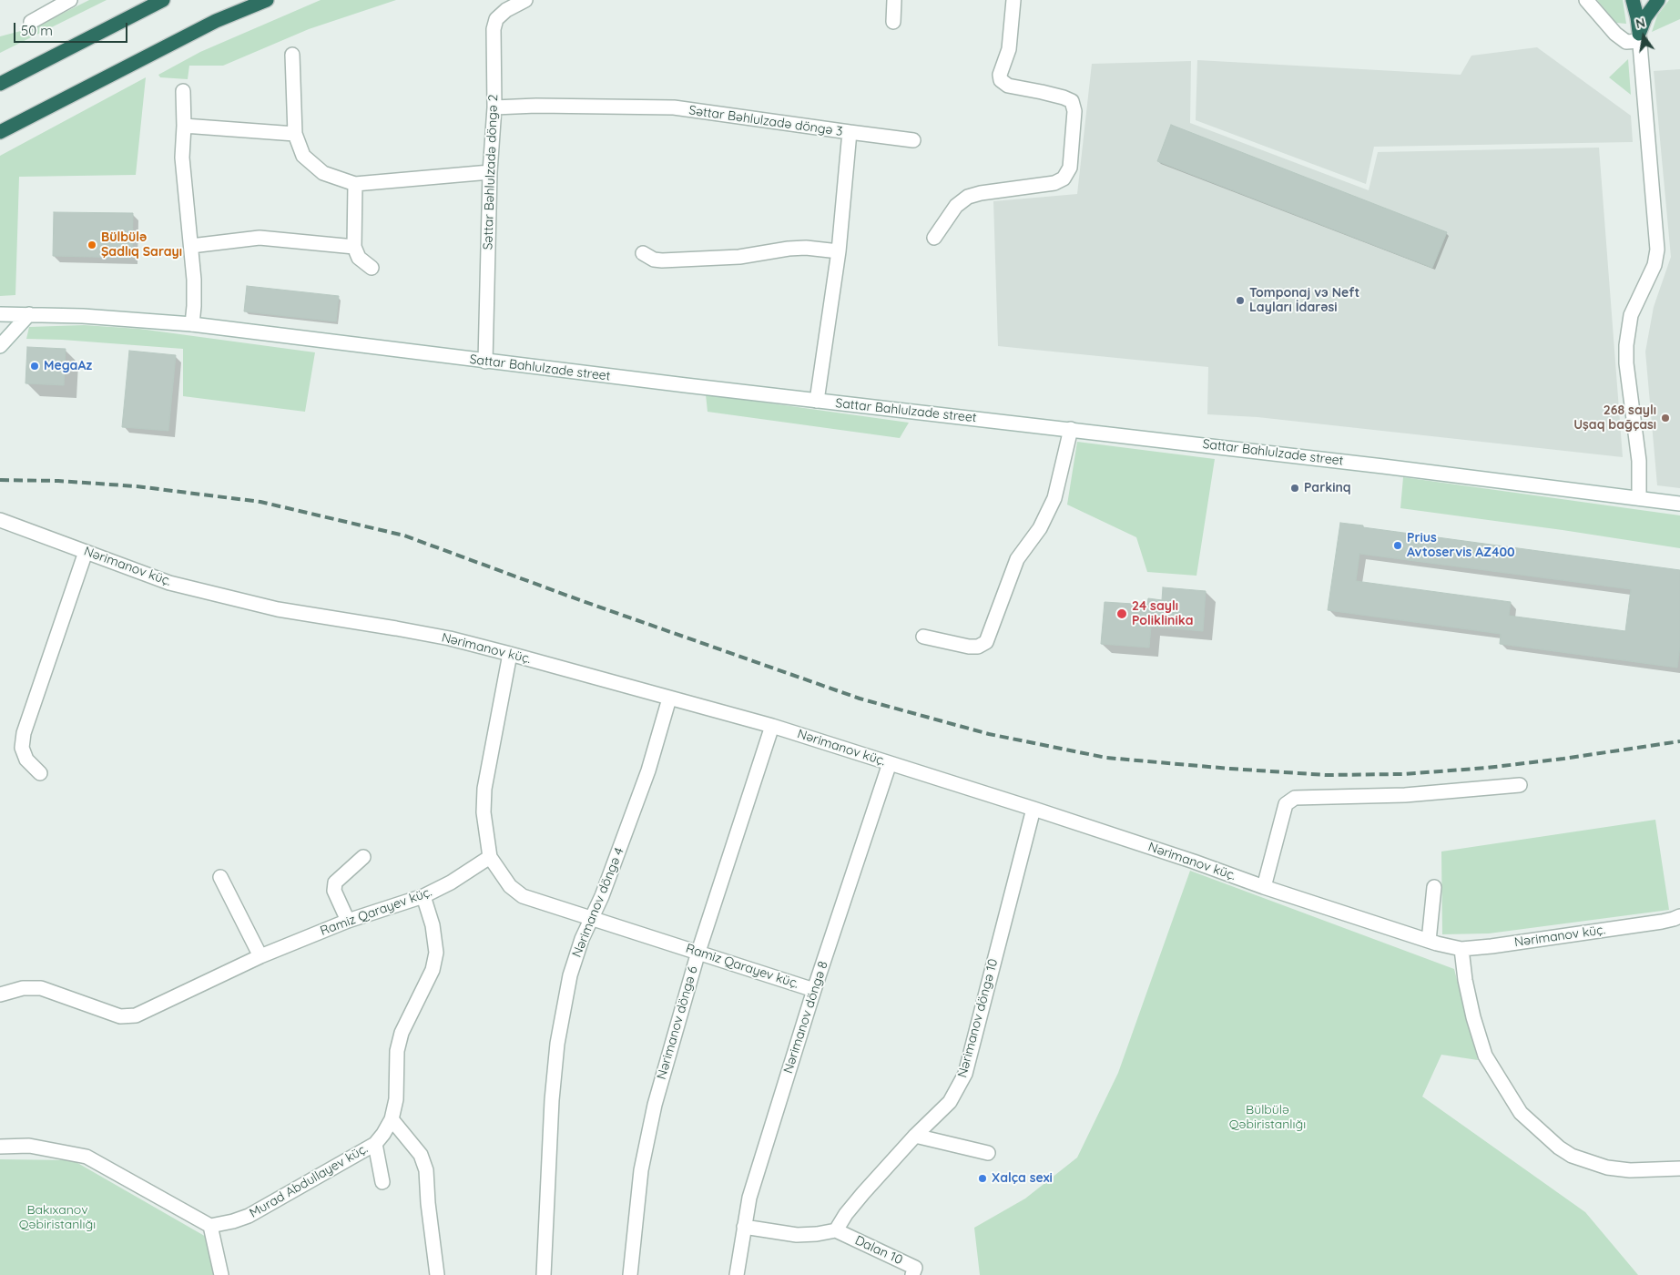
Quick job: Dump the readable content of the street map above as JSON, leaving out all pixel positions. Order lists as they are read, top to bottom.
{
  "streets": {
    "street": [
      "Səttar Bəhlulzadə döngə 3",
      "Səttar Bəhlulzadə döngə 2",
      "Sattar Bahlulzade street",
      "Nərimanov küç.",
      "Nərimanov döngə 4",
      "Ramiz Qarayev küç.",
      "Nərimanov döngə 8",
      "Nərimanov döngə 10",
      "Nərimanov döngə 6",
      "Murad Abdullayev küç.",
      "Dalan 10"
    ]
  },
  "crossings": [
    ["Səttar Bəhlulzadə döngə 3", "Səttar Bəhlulzadə döngə 2"],
    ["Səttar Bəhlulzadə döngə 3", "Sattar Bahlulzade street"],
    ["Səttar Bəhlulzadə döngə 2", "Sattar Bahlulzade street"],
    ["Nərimanov küç.", "Nərimanov döngə 4"],
    ["Nərimanov küç.", "Nərimanov döngə 8"],
    ["Nərimanov küç.", "Nərimanov döngə 10"],
    ["Nərimanov küç.", "Nərimanov döngə 6"],
    ["Nərimanov döngə 4", "Ramiz Qarayev küç."],
    ["Ramiz Qarayev küç.", "Nərimanov döngə 8"],
    ["Ramiz Qarayev küç.", "Nərimanov döngə 6"],
    ["Ramiz Qarayev küç.", "Murad Abdullayev küç."],
    ["Nərimanov döngə 10", "Dalan 10"]
  ],
  "parks": ["Bülbülə Qəbiristanlığı", "Bakıxanov Qəbiristanlığı"],
  "places": [
    "Bülbülə Şadlıq Sarayı",
    "Tomponaj vэ Neft Layları İdarəsi",
    "MegaAz",
    "268 saylı Uşaq bağçası",
    "Parkinq",
    "Prius Avtoservis AZ400",
    "24 saylı Poliklinika",
    "Xalça sexi"
  ],
  "scale_bar": "50 m",
  "north": "top"
}
